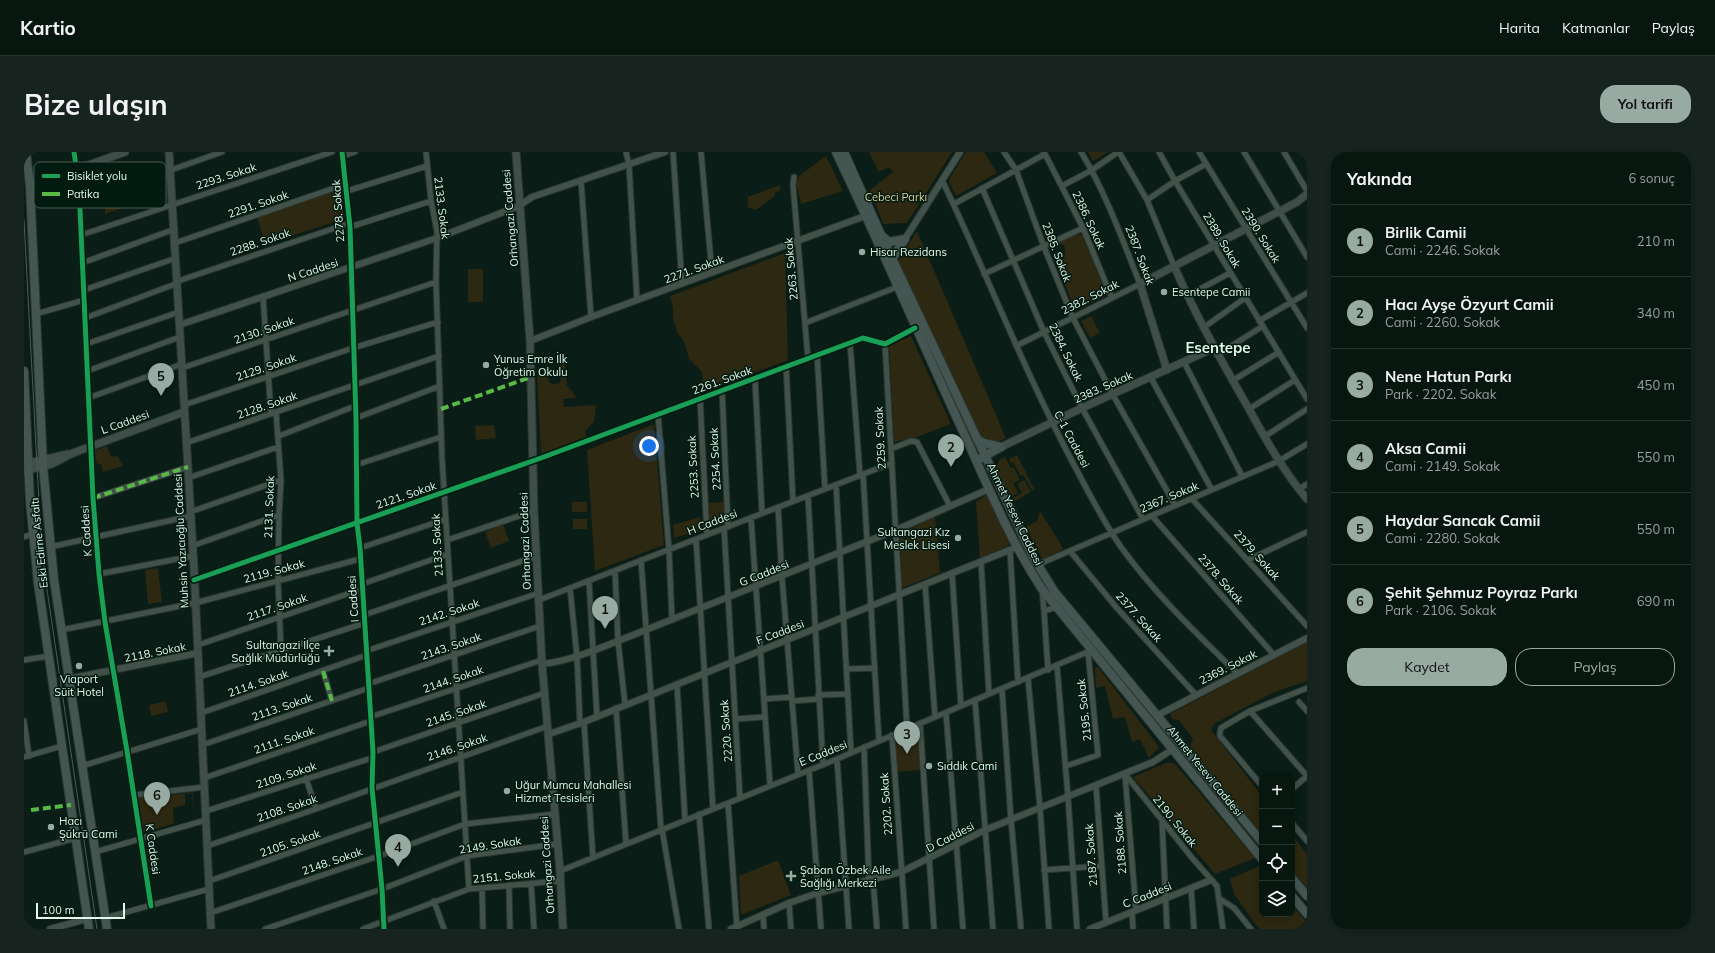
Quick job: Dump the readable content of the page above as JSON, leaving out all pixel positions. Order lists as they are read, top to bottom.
{
  "streets": {
    "main road": [
      "Orhangazi Caddesi",
      "2387. Sokak",
      "2382. Sokak",
      "2383. Sokak",
      "L Caddesi",
      "Ahmet Yesevi Caddesi",
      "Muhsin Yazıcıoğlu Caddesi",
      "Eski Edirne Asfaltı"
    ],
    "street": [
      "2293. Sokak",
      "2291. Sokak",
      "2133. Sokak",
      "2278. Sokak",
      "2386. Sokak",
      "2390. Sokak",
      "2389. Sokak",
      "2288. Sokak",
      "2385. Sokak",
      "2271. Sokak",
      "2263. Sokak",
      "N Caddesi",
      "2130. Sokak",
      "2384. Sokak",
      "2129. Sokak",
      "2261. Sokak",
      "2128. Sokak",
      "2259. Sokak",
      "C-1 Caddesi",
      "2254. Sokak",
      "2253. Sokak",
      "2121. Sokak",
      "2367. Sokak",
      "2131. Sokak",
      "H Caddesi",
      "K Caddesi",
      "2379. Sokak",
      "2119. Sokak",
      "G Caddesi",
      "2378. Sokak",
      "I Caddesi",
      "2117. Sokak",
      "2142. Sokak",
      "2377. Sokak",
      "F Caddesi",
      "2143. Sokak",
      "2118. Sokak",
      "2369. Sokak",
      "2144. Sokak",
      "2114. Sokak",
      "2113. Sokak",
      "2195. Sokak",
      "2145. Sokak",
      "2220. Sokak",
      "2111. Sokak",
      "2146. Sokak",
      "E Caddesi",
      "2109. Sokak",
      "2202. Sokak",
      "2108. Sokak",
      "2190. Sokak",
      "D Caddesi",
      "2105. Sokak",
      "2188. Sokak",
      "2149. Sokak",
      "2187. Sokak",
      "2148. Sokak",
      "2151. Sokak",
      "C Caddesi"
    ]
  },
  "crossings": [
    ["2293. Sokak", "K Caddesi"],
    ["2293. Sokak", "Muhsin Yazıcıoğlu Caddesi"],
    ["2291. Sokak", "2278. Sokak"],
    ["2291. Sokak", "Muhsin Yazıcıoğlu Caddesi"],
    ["2133. Sokak", "2288. Sokak"],
    ["2133. Sokak", "N Caddesi"],
    ["2133. Sokak", "2130. Sokak"],
    ["2133. Sokak", "2129. Sokak"],
    ["2133. Sokak", "2128. Sokak"],
    ["2133. Sokak", "2121. Sokak"],
    ["2133. Sokak", "2117. Sokak"],
    ["2133. Sokak", "2142. Sokak"],
    ["2133. Sokak", "2143. Sokak"],
    ["2133. Sokak", "2144. Sokak"],
    ["2133. Sokak", "2145. Sokak"],
    ["2133. Sokak", "2146. Sokak"],
    ["2133. Sokak", "2105. Sokak"],
    ["2133. Sokak", "2149. Sokak"],
    ["2133. Sokak", "2148. Sokak"],
    ["2133. Sokak", "2151. Sokak"],
    ["2278. Sokak", "2288. Sokak"],
    ["2278. Sokak", "N Caddesi"],
    ["2278. Sokak", "I Caddesi"],
    ["Orhangazi Caddesi", "2271. Sokak"],
    ["Orhangazi Caddesi", "N Caddesi"],
    ["Orhangazi Caddesi", "2261. Sokak"],
    ["Orhangazi Caddesi", "2121. Sokak"],
    ["Orhangazi Caddesi", "H Caddesi"],
    ["Orhangazi Caddesi", "G Caddesi"],
    ["Orhangazi Caddesi", "2142. Sokak"],
    ["Orhangazi Caddesi", "F Caddesi"],
    ["Orhangazi Caddesi", "2143. Sokak"],
    ["Orhangazi Caddesi", "2144. Sokak"],
    ["Orhangazi Caddesi", "2145. Sokak"],
    ["Orhangazi Caddesi", "2146. Sokak"],
    ["Orhangazi Caddesi", "E Caddesi"],
    ["Orhangazi Caddesi", "2149. Sokak"],
    ["Orhangazi Caddesi", "2148. Sokak"],
    ["Orhangazi Caddesi", "2151. Sokak"],
    ["2386. Sokak", "2382. Sokak"],
    ["2390. Sokak", "2382. Sokak"],
    ["2389. Sokak", "2382. Sokak"],
    ["2288. Sokak", "K Caddesi"],
    ["2288. Sokak", "Muhsin Yazıcıoğlu Caddesi"],
    ["2385. Sokak", "2382. Sokak"],
    ["2385. Sokak", "2383. Sokak"],
    ["2385. Sokak", "2367. Sokak"],
    ["2387. Sokak", "2382. Sokak"],
    ["2387. Sokak", "2383. Sokak"],
    ["2271. Sokak", "2263. Sokak"],
    ["2271. Sokak", "Ahmet Yesevi Caddesi"],
    ["2263. Sokak", "2261. Sokak"],
    ["N Caddesi", "2131. Sokak"],
    ["N Caddesi", "Muhsin Yazıcıoğlu Caddesi"],
    ["N Caddesi", "I Caddesi"],
    ["2382. Sokak", "2384. Sokak"],
    ["2382. Sokak", "C-1 Caddesi"],
    ["2130. Sokak", "2131. Sokak"],
    ["2130. Sokak", "K Caddesi"],
    ["2130. Sokak", "Muhsin Yazıcıoğlu Caddesi"],
    ["2130. Sokak", "I Caddesi"],
    ["2384. Sokak", "2383. Sokak"],
    ["2384. Sokak", "2367. Sokak"],
    ["2129. Sokak", "L Caddesi"],
    ["2129. Sokak", "2131. Sokak"],
    ["2129. Sokak", "Muhsin Yazıcıoğlu Caddesi"],
    ["2129. Sokak", "I Caddesi"],
    ["2261. Sokak", "2259. Sokak"],
    ["2261. Sokak", "2254. Sokak"],
    ["2261. Sokak", "2253. Sokak"],
    ["2261. Sokak", "2121. Sokak"],
    ["2383. Sokak", "C-1 Caddesi"],
    ["2128. Sokak", "2131. Sokak"],
    ["2128. Sokak", "Muhsin Yazıcıoğlu Caddesi"],
    ["2128. Sokak", "I Caddesi"],
    ["L Caddesi", "K Caddesi"],
    ["L Caddesi", "Muhsin Yazıcıoğlu Caddesi"],
    ["L Caddesi", "Eski Edirne Asfaltı"],
    ["2259. Sokak", "H Caddesi"],
    ["2259. Sokak", "G Caddesi"],
    ["2259. Sokak", "F Caddesi"],
    ["2259. Sokak", "E Caddesi"],
    ["C-1 Caddesi", "2367. Sokak"],
    ["C-1 Caddesi", "2369. Sokak"],
    ["2254. Sokak", "H Caddesi"],
    ["2254. Sokak", "G Caddesi"],
    ["2254. Sokak", "2220. Sokak"],
    ["2253. Sokak", "H Caddesi"],
    ["2121. Sokak", "2131. Sokak"],
    ["2121. Sokak", "Muhsin Yazıcıoğlu Caddesi"],
    ["2121. Sokak", "I Caddesi"],
    ["2367. Sokak", "Ahmet Yesevi Caddesi"],
    ["2367. Sokak", "2379. Sokak"],
    ["2367. Sokak", "2378. Sokak"],
    ["2367. Sokak", "2377. Sokak"],
    ["2131. Sokak", "2119. Sokak"],
    ["2131. Sokak", "2117. Sokak"],
    ["Ahmet Yesevi Caddesi", "G Caddesi"],
    ["Ahmet Yesevi Caddesi", "F Caddesi"],
    ["Ahmet Yesevi Caddesi", "2369. Sokak"],
    ["Ahmet Yesevi Caddesi", "2195. Sokak"],
    ["Ahmet Yesevi Caddesi", "E Caddesi"],
    ["Ahmet Yesevi Caddesi", "D Caddesi"],
    ["H Caddesi", "2142. Sokak"],
    ["H Caddesi", "2220. Sokak"],
    ["K Caddesi", "2119. Sokak"],
    ["K Caddesi", "2118. Sokak"],
    ["Muhsin Yazıcıoğlu Caddesi", "2119. Sokak"],
    ["Muhsin Yazıcıoğlu Caddesi", "2117. Sokak"],
    ["Muhsin Yazıcıoğlu Caddesi", "2118. Sokak"],
    ["Muhsin Yazıcıoğlu Caddesi", "2114. Sokak"],
    ["Muhsin Yazıcıoğlu Caddesi", "2113. Sokak"],
    ["Muhsin Yazıcıoğlu Caddesi", "2111. Sokak"],
    ["Muhsin Yazıcıoğlu Caddesi", "2109. Sokak"],
    ["Muhsin Yazıcıoğlu Caddesi", "2108. Sokak"],
    ["Muhsin Yazıcıoğlu Caddesi", "2105. Sokak"],
    ["Muhsin Yazıcıoğlu Caddesi", "2148. Sokak"],
    ["Eski Edirne Asfaltı", "2119. Sokak"],
    ["Eski Edirne Asfaltı", "2118. Sokak"],
    ["2119. Sokak", "I Caddesi"],
    ["G Caddesi", "2144. Sokak"],
    ["G Caddesi", "2220. Sokak"],
    ["2378. Sokak", "2369. Sokak"],
    ["I Caddesi", "2117. Sokak"],
    ["I Caddesi", "2142. Sokak"],
    ["I Caddesi", "2143. Sokak"],
    ["I Caddesi", "2144. Sokak"],
    ["I Caddesi", "2114. Sokak"],
    ["I Caddesi", "2113. Sokak"],
    ["I Caddesi", "2145. Sokak"],
    ["I Caddesi", "2111. Sokak"],
    ["I Caddesi", "2146. Sokak"],
    ["I Caddesi", "2109. Sokak"],
    ["I Caddesi", "2108. Sokak"],
    ["I Caddesi", "2105. Sokak"],
    ["I Caddesi", "2149. Sokak"],
    ["I Caddesi", "2148. Sokak"],
    ["I Caddesi", "2151. Sokak"],
    ["2142. Sokak", "2114. Sokak"],
    ["2377. Sokak", "2369. Sokak"],
    ["F Caddesi", "2220. Sokak"],
    ["2143. Sokak", "2113. Sokak"],
    ["2144. Sokak", "2111. Sokak"],
    ["2195. Sokak", "E Caddesi"],
    ["2145. Sokak", "2109. Sokak"],
    ["2220. Sokak", "E Caddesi"],
    ["2146. Sokak", "2108. Sokak"],
    ["E Caddesi", "2202. Sokak"],
    ["2202. Sokak", "D Caddesi"],
    ["2190. Sokak", "D Caddesi"],
    ["2190. Sokak", "2188. Sokak"],
    ["2190. Sokak", "C Caddesi"],
    ["D Caddesi", "2188. Sokak"],
    ["D Caddesi", "2187. Sokak"],
    ["2188. Sokak", "C Caddesi"],
    ["2187. Sokak", "C Caddesi"]
  ],
  "districts": ["Esentepe"],
  "parks": ["Cebeci Parkı"],
  "places": {
    "other": [
      "Hisar Rezidans",
      "Esentepe Camii",
      "Yunus Emre İlk Öğretim Okulu",
      "Sultangazi Kız Meslek Lisesi",
      "Viaport Süit Hotel",
      "Sıddık Cami",
      "Uğur Mumcu Mahallesi Hizmet Tesisleri",
      "Hacı Şükrü Cami"
    ],
    "health": ["Sultangazi İlçe Sağlık Müdürlüğü", "Şaban Özbek Aile Sağlığı Merkezi"]
  },
  "legend": ["Bisiklet yolu", "Patika"],
  "scale_bar": "100 m",
  "page": {
    "header": "Kartio",
    "nav": ["Harita", "Katmanlar", "Paylaş"],
    "buttons": [
      "Yol tarifi",
      ["Kaydet", "Paylaş"]
    ],
    "title": "Bize ulaşın",
    "heading": ["Yakında", "6 sonuç"],
    "list": [
      {
        "mark": "1",
        "name": "Birlik Camii",
        "note": "Cami · 2246. Sokak",
        "value": "210 m"
      },
      {
        "mark": "2",
        "name": "Hacı Ayşe Özyurt Camii",
        "note": "Cami · 2260. Sokak",
        "value": "340 m"
      },
      {
        "mark": "3",
        "name": "Nene Hatun Parkı",
        "note": "Park · 2202. Sokak",
        "value": "450 m"
      },
      {
        "mark": "4",
        "name": "Aksa Camii",
        "note": "Cami · 2149. Sokak",
        "value": "550 m"
      },
      {
        "mark": "5",
        "name": "Haydar Sancak Camii",
        "note": "Cami · 2280. Sokak",
        "value": "550 m"
      },
      {
        "mark": "6",
        "name": "Şehit Şehmuz Poyraz Parkı",
        "note": "Park · 2106. Sokak",
        "value": "690 m"
      }
    ],
    "pins": [
      "5",
      "2",
      "1",
      "3",
      "6",
      "4"
    ],
    "map_buttons": ["+", "−"],
    "scale": "100 m"
  }
}
